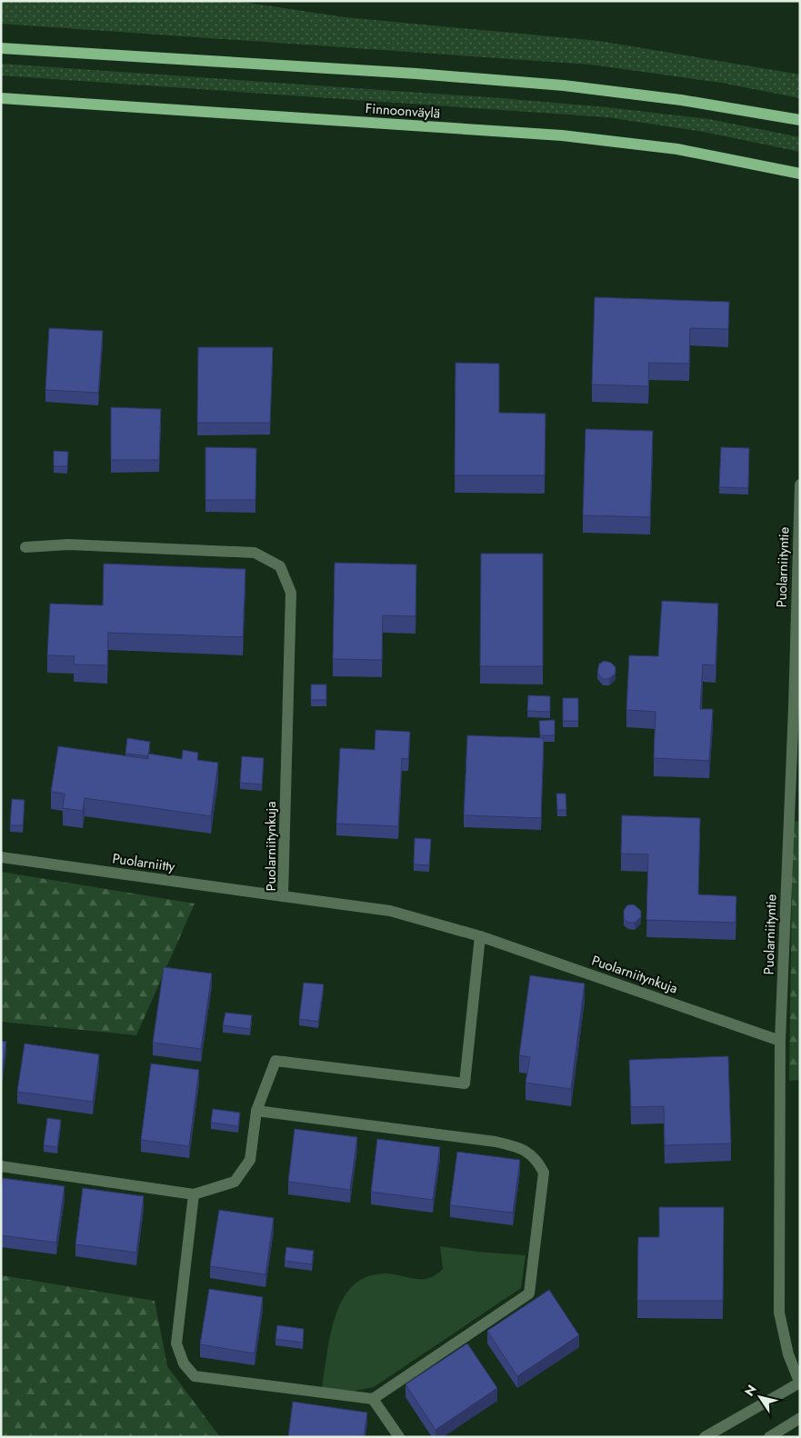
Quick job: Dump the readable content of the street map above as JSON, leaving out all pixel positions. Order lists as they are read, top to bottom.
{
  "streets": {
    "main road": ["Finnoonväylä"],
    "street": ["Puolarniityntie", "Puolarniitynkuja", "Puolarniitty"]
  },
  "crossings": [
    ["Puolarniityntie", "Puolarniitynkuja"],
    ["Puolarniitynkuja", "Puolarniitty"]
  ],
  "north": "top left"
}
